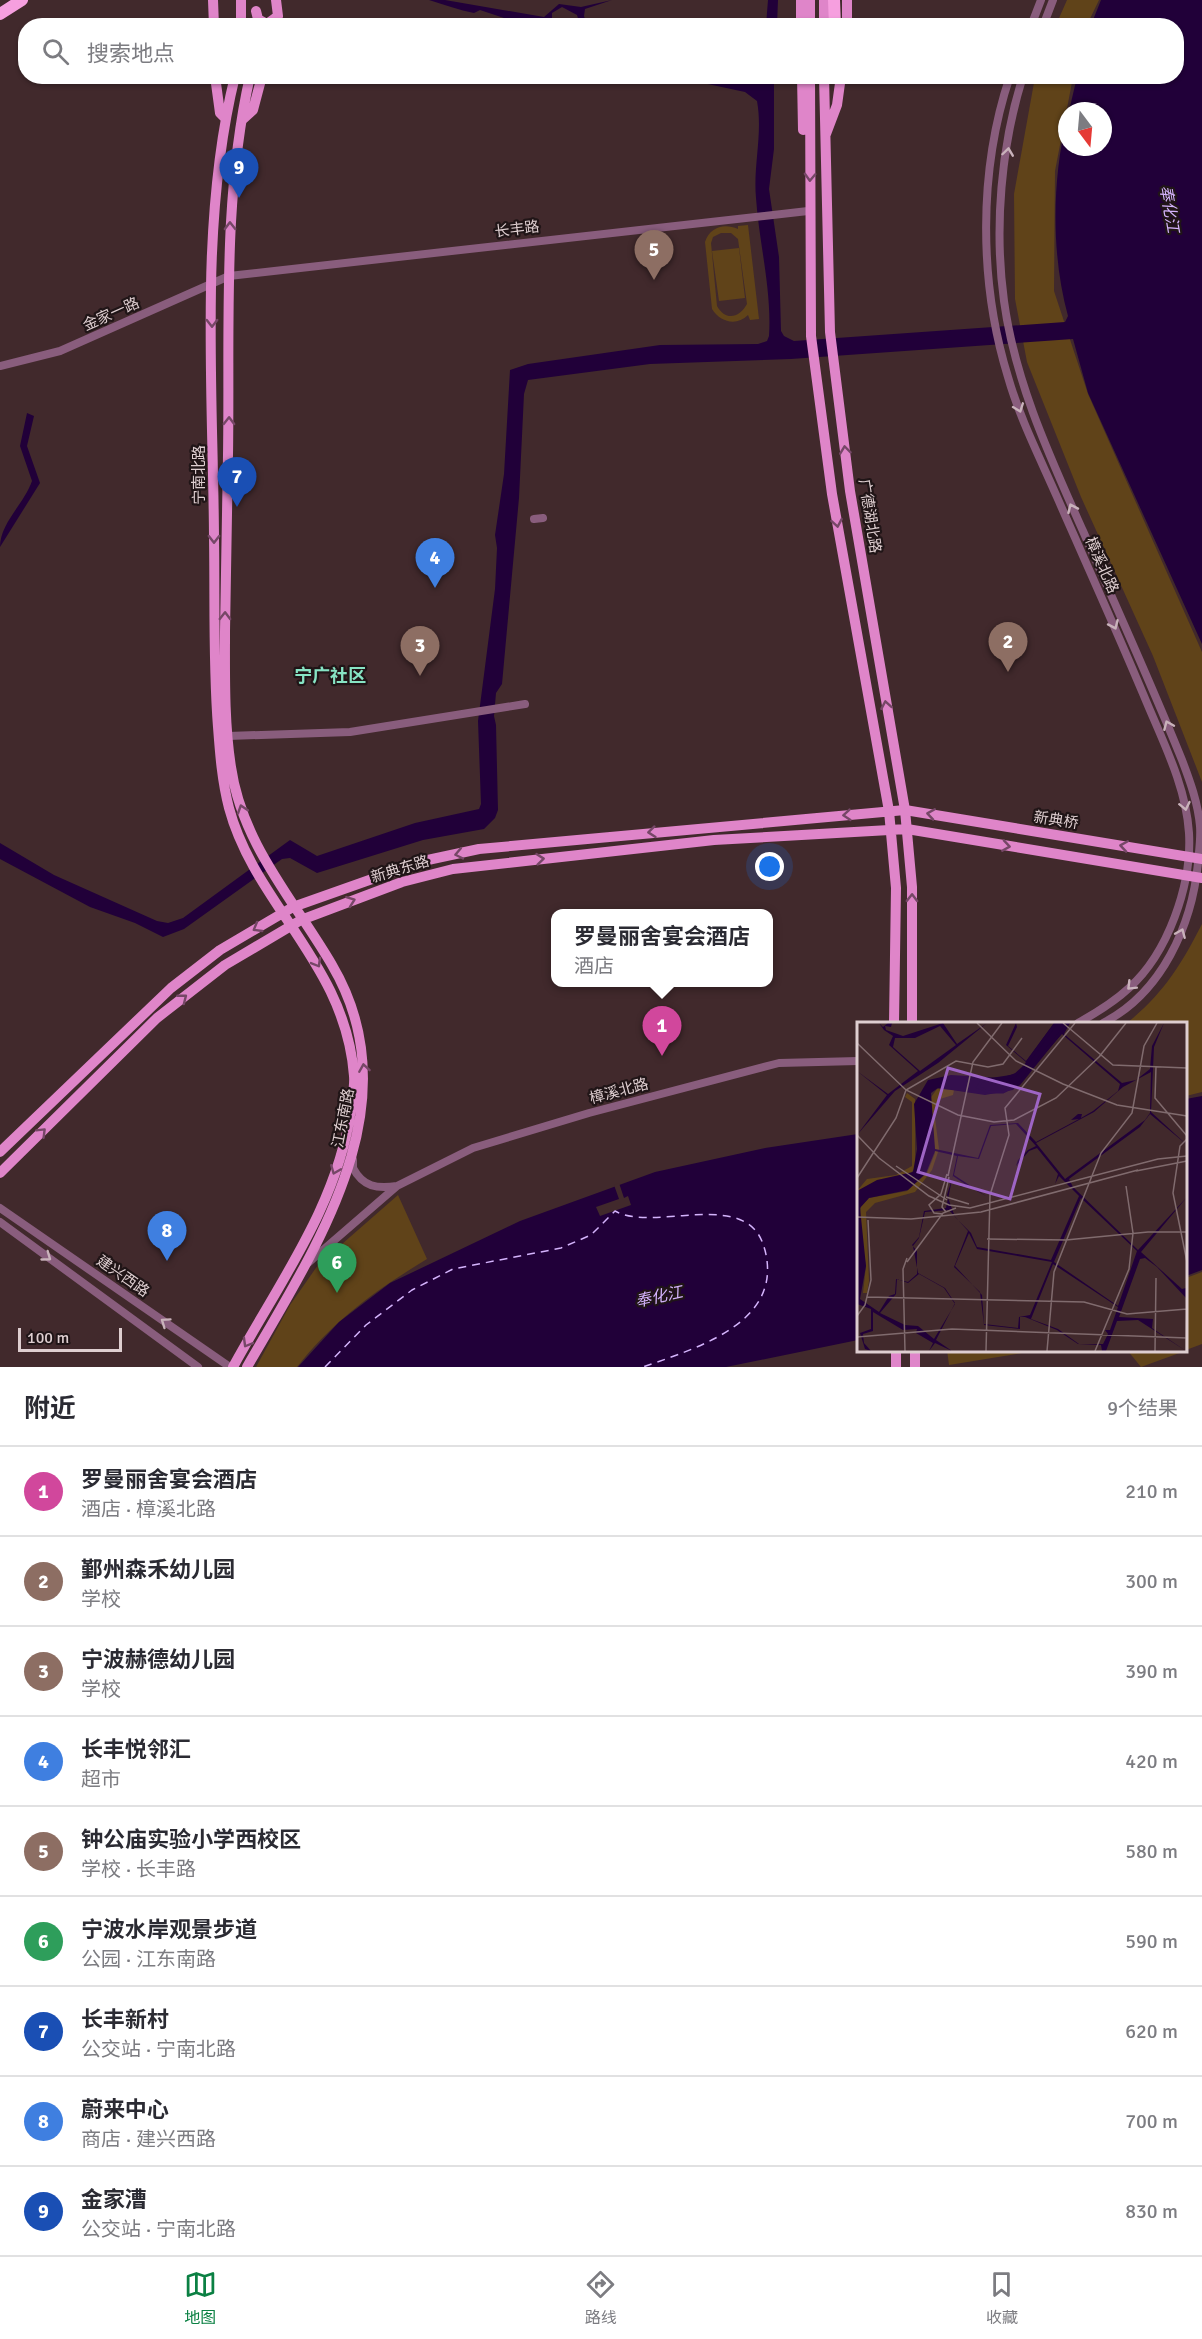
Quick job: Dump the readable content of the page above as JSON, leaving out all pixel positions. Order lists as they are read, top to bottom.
{
  "streets": {
    "main road": [
      "宁南北路",
      "广德湖北路",
      "新典桥",
      "新典东路",
      "江东南路"
    ],
    "street": [
      "长丰路",
      "金家一路",
      "樟溪北路",
      "建兴西路"
    ]
  },
  "crossings": [
    ["长丰路", "金家一路"],
    ["长丰路", "宁南北路"],
    ["金家一路", "宁南北路"],
    ["宁南北路", "江东南路"],
    ["广德湖北路", "新典桥"],
    ["广德湖北路", "新典东路"],
    ["樟溪北路", "江东南路"],
    ["新典桥", "新典东路"],
    ["新典东路", "江东南路"],
    ["江东南路", "建兴西路"]
  ],
  "districts": ["宁广社区"],
  "water": ["奉化江"],
  "scale_bar": "100 m",
  "north": "bottom",
  "page": {
    "search": "搜索地点",
    "pins": [
      "9",
      "5",
      "7",
      "4",
      "2",
      "3",
      "1",
      "8",
      "6"
    ],
    "popup": ["罗曼丽舍宴会酒店", "酒店"],
    "scale": "100 m",
    "heading": ["附近", "9个结果"],
    "list": [
      {
        "mark": "1",
        "name": "罗曼丽舍宴会酒店",
        "note": "酒店 · 樟溪北路",
        "value": "210 m"
      },
      {
        "mark": "2",
        "name": "鄞州森禾幼儿园",
        "note": "学校",
        "value": "300 m"
      },
      {
        "mark": "3",
        "name": "宁波赫德幼儿园",
        "note": "学校",
        "value": "390 m"
      },
      {
        "mark": "4",
        "name": "长丰悦邻汇",
        "note": "超市",
        "value": "420 m"
      },
      {
        "mark": "5",
        "name": "钟公庙实验小学西校区",
        "note": "学校 · 长丰路",
        "value": "580 m"
      },
      {
        "mark": "6",
        "name": "宁波水岸观景步道",
        "note": "公园 · 江东南路",
        "value": "590 m"
      },
      {
        "mark": "7",
        "name": "长丰新村",
        "note": "公交站 · 宁南北路",
        "value": "620 m"
      },
      {
        "mark": "8",
        "name": "蔚来中心",
        "note": "商店 · 建兴西路",
        "value": "700 m"
      },
      {
        "mark": "9",
        "name": "金家漕",
        "note": "公交站 · 宁南北路",
        "value": "830 m"
      }
    ],
    "nav": ["地图", "路线", "收藏"]
  }
}
